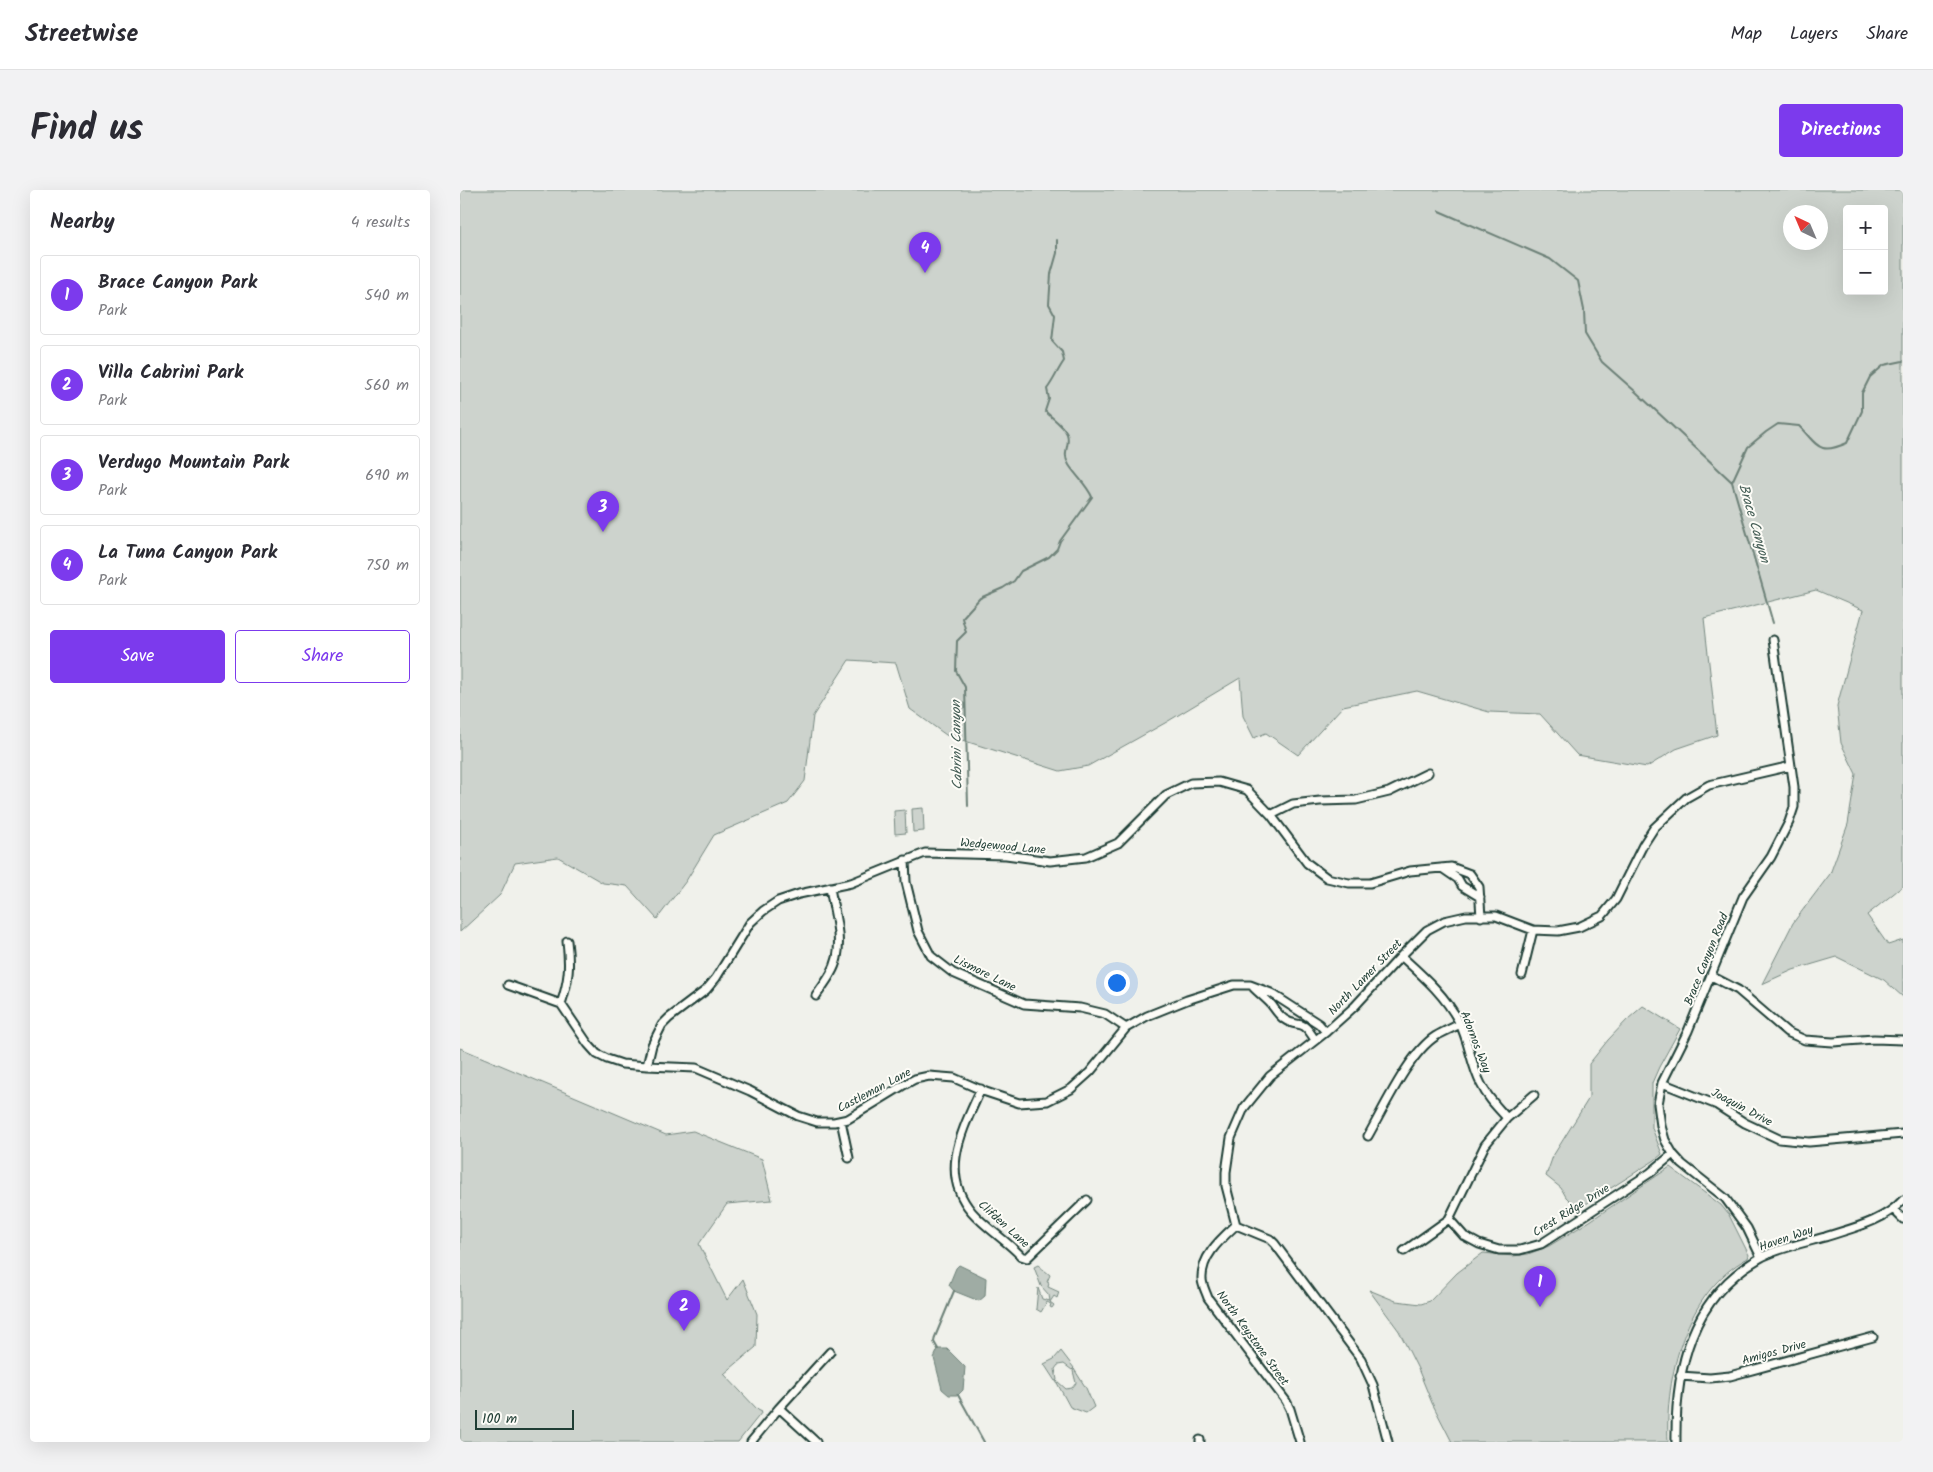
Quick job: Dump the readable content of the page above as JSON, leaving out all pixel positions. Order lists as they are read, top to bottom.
{
  "streets": {
    "street": [
      "Wedgewood Lane",
      "Brace Canyon Road",
      "Lismore Lane",
      "North Lamer Street",
      "Adornos Way",
      "Castleman Lane",
      "Joaquin Drive",
      "Crest Ridge Drive",
      "Clifden Lane",
      "Haven Way",
      "North Keystone Street",
      "Amigos Drive"
    ]
  },
  "crossings": [
    ["Wedgewood Lane", "Lismore Lane"],
    ["Wedgewood Lane", "North Lamer Street"],
    ["Wedgewood Lane", "Castleman Lane"],
    ["Brace Canyon Road", "North Lamer Street"],
    ["Brace Canyon Road", "Joaquin Drive"],
    ["Brace Canyon Road", "Crest Ridge Drive"],
    ["Brace Canyon Road", "Haven Way"],
    ["Lismore Lane", "Castleman Lane"],
    ["North Lamer Street", "Adornos Way"],
    ["North Lamer Street", "Castleman Lane"],
    ["North Lamer Street", "North Keystone Street"],
    ["Castleman Lane", "Clifden Lane"],
    ["Haven Way", "Amigos Drive"]
  ],
  "water": ["Brace Canyon", "Cabrini Canyon"],
  "scale_bar": "100 m",
  "north": "top left",
  "page": {
    "header": "Streetwise",
    "nav": ["Map", "Layers", "Share"],
    "title": "Find us",
    "buttons": [
      "Directions",
      ["Save", "Share"]
    ],
    "heading": ["Nearby", "4 results"],
    "map_buttons": ["+", "−"],
    "pins": [
      "4",
      "3",
      "1",
      "2"
    ],
    "list": [
      {
        "mark": "1",
        "name": "Brace Canyon Park",
        "note": "Park",
        "value": "540 m"
      },
      {
        "mark": "2",
        "name": "Villa Cabrini Park",
        "note": "Park",
        "value": "560 m"
      },
      {
        "mark": "3",
        "name": "Verdugo Mountain Park",
        "note": "Park",
        "value": "690 m"
      },
      {
        "mark": "4",
        "name": "La Tuna Canyon Park",
        "note": "Park",
        "value": "750 m"
      }
    ],
    "scale": "100 m"
  }
}
